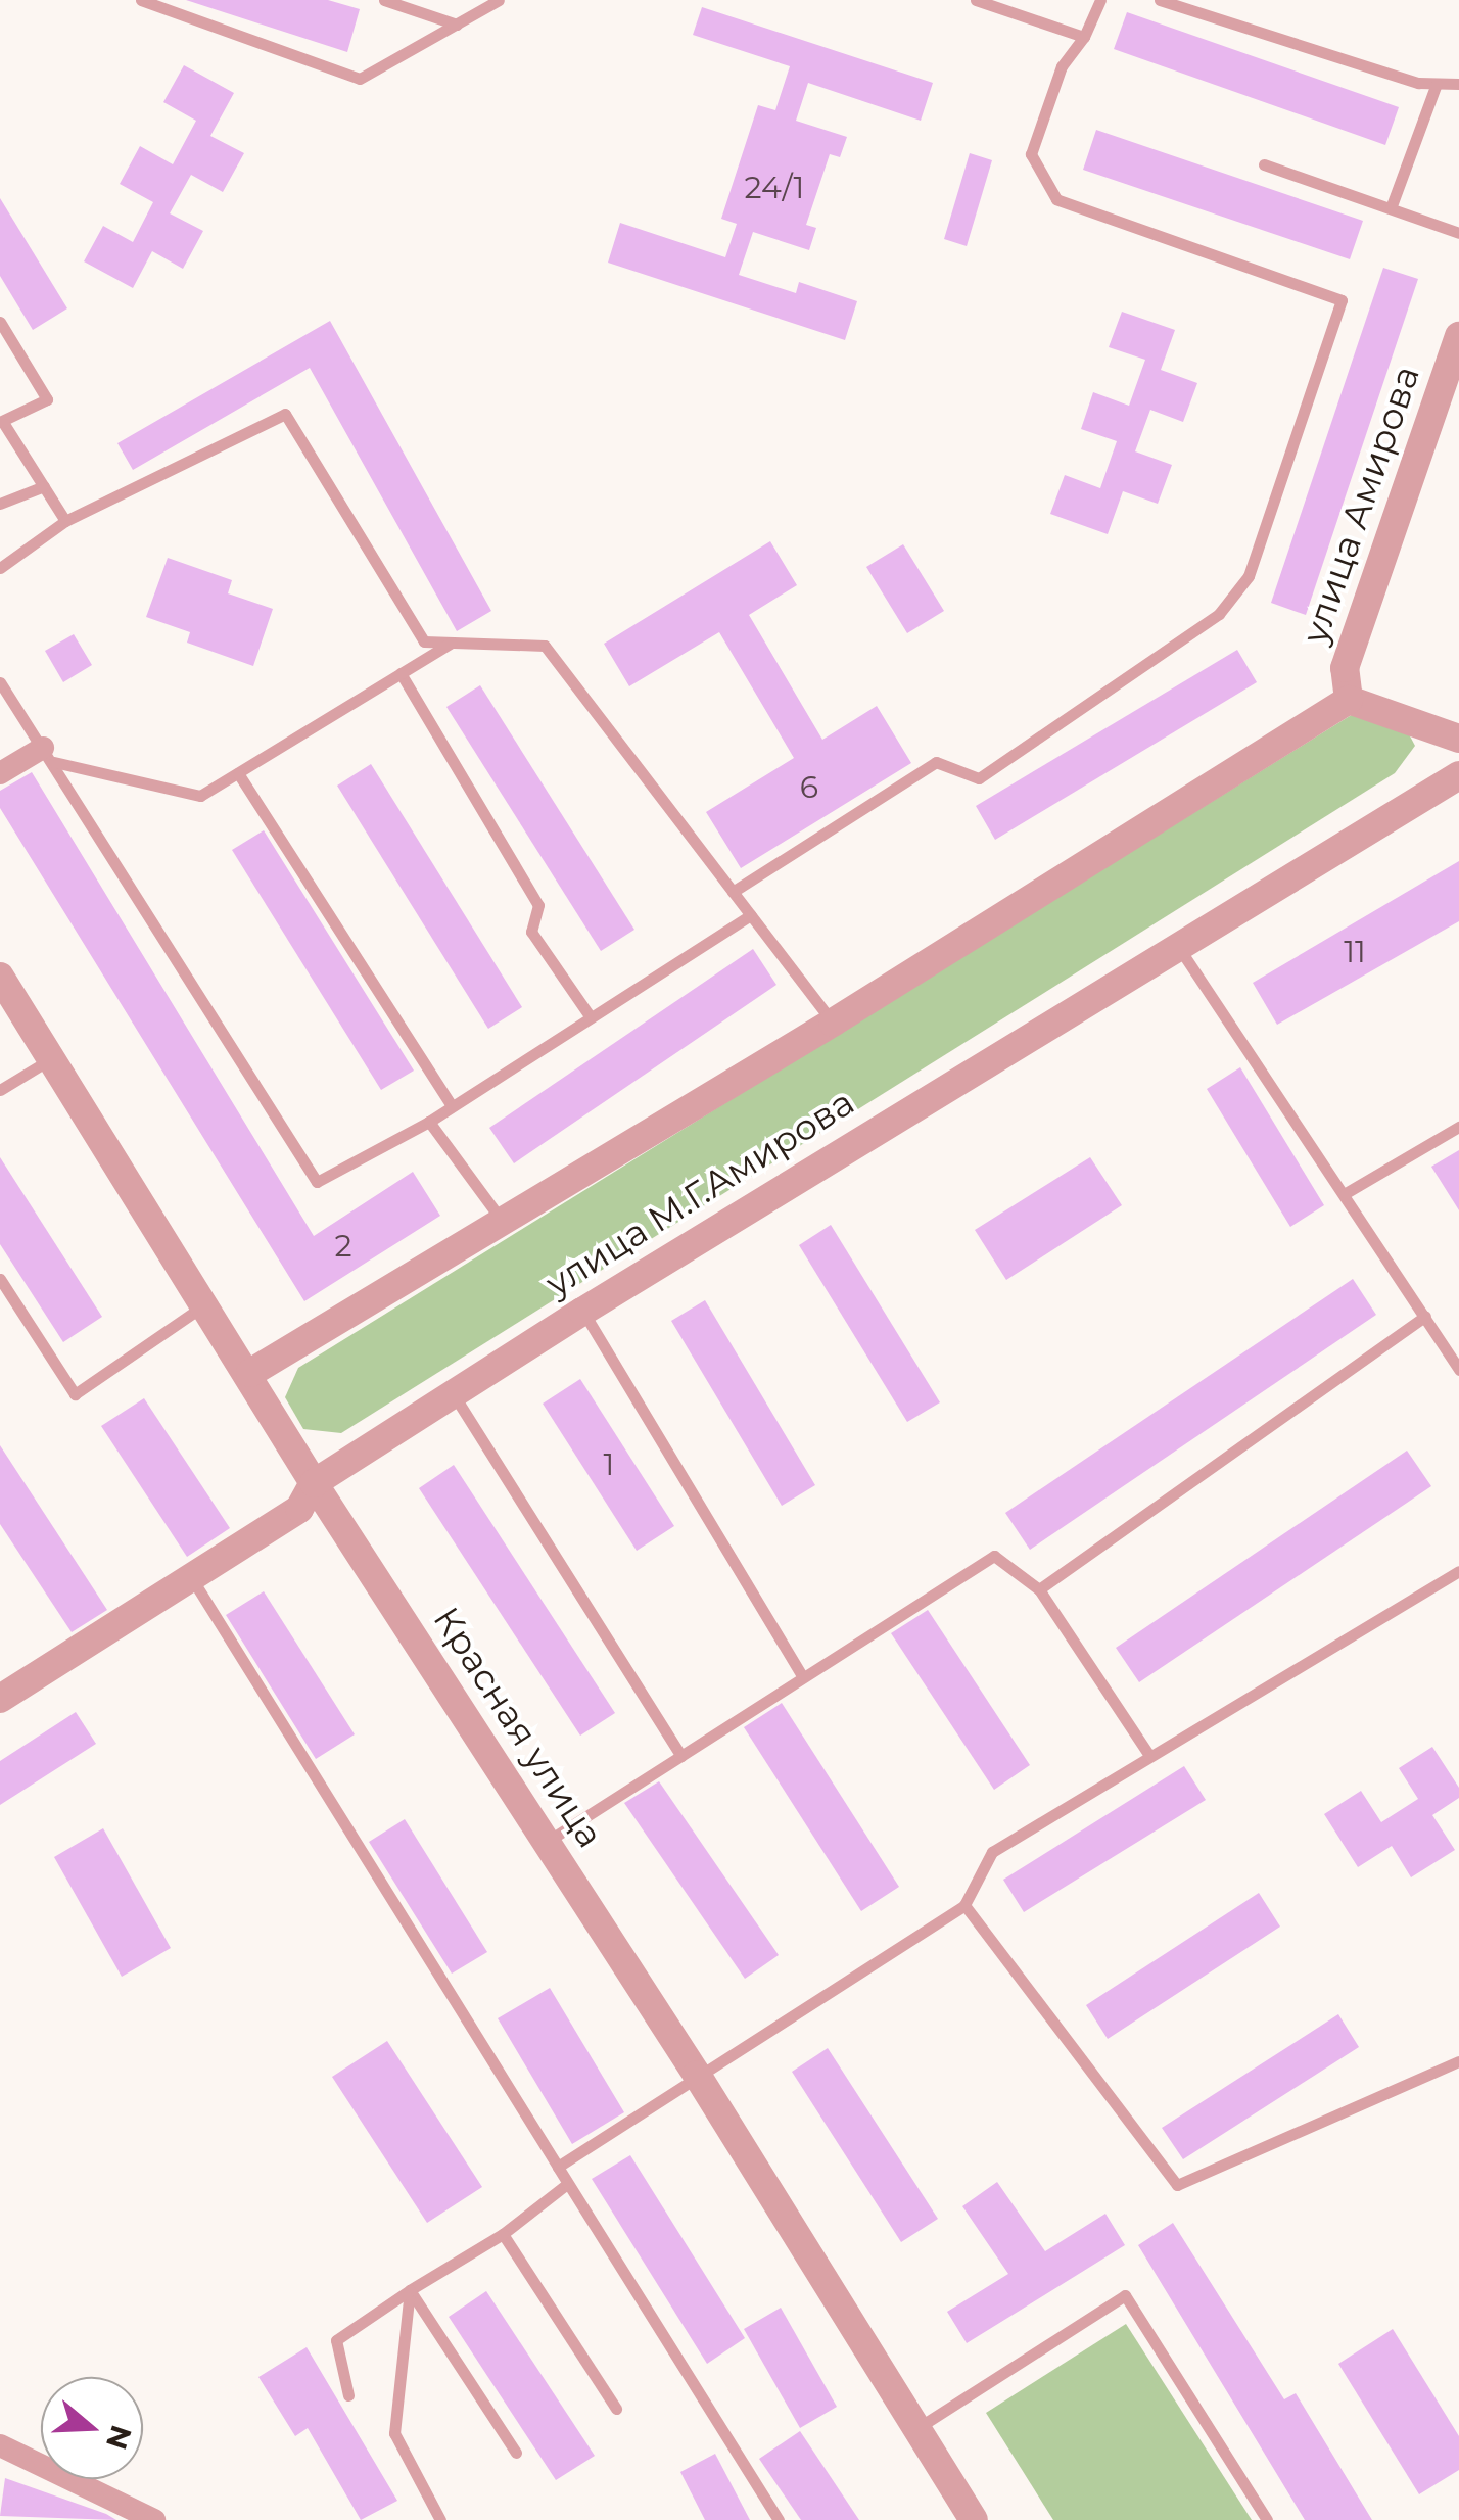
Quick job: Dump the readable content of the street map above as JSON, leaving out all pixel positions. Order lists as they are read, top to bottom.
{
  "streets": {
    "street": ["улица Амирова", "улица М.Г.Амирова", "Красная улица"]
  },
  "crossings": [
    ["улица Амирова", "улица М.Г.Амирова"],
    ["улица М.Г.Амирова", "Красная улица"]
  ],
  "house_numbers": [
    "24/1",
    "6",
    "11",
    "2",
    "1"
  ],
  "north": "right"
}
